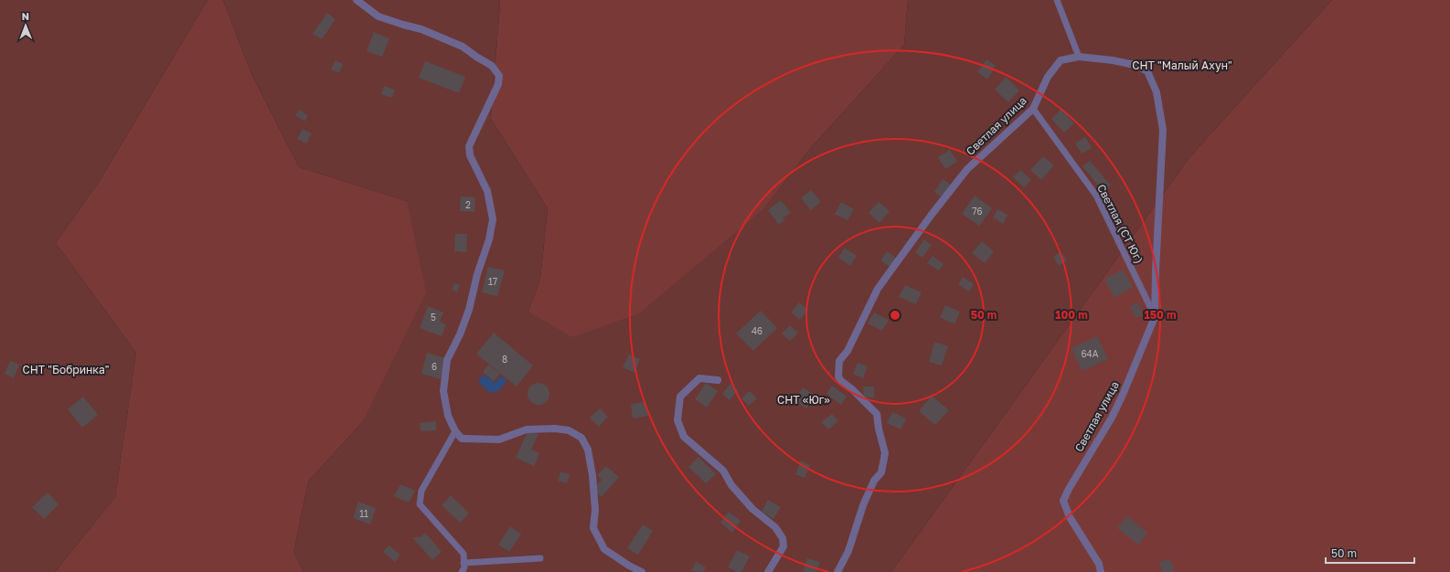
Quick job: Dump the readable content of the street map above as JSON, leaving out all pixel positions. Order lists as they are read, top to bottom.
{
  "streets": {
    "street": ["Светлая улица"],
    "lane": ["Светлая (СТ Юг)"]
  },
  "crossings": [
    ["Светлая улица", "Светлая (СТ Юг)"]
  ],
  "parks": ["СНТ \"Малый Ахун\"", "СНТ \"Бобринка\"", "СНТ «Юг»"],
  "house_numbers": [
    "2",
    "76",
    "17",
    "5",
    "46",
    "64А",
    "8",
    "6",
    "11"
  ],
  "scale_bar": "50 m",
  "north": "top",
  "rings": ["50 m", "100 m", "150 m"]
}
